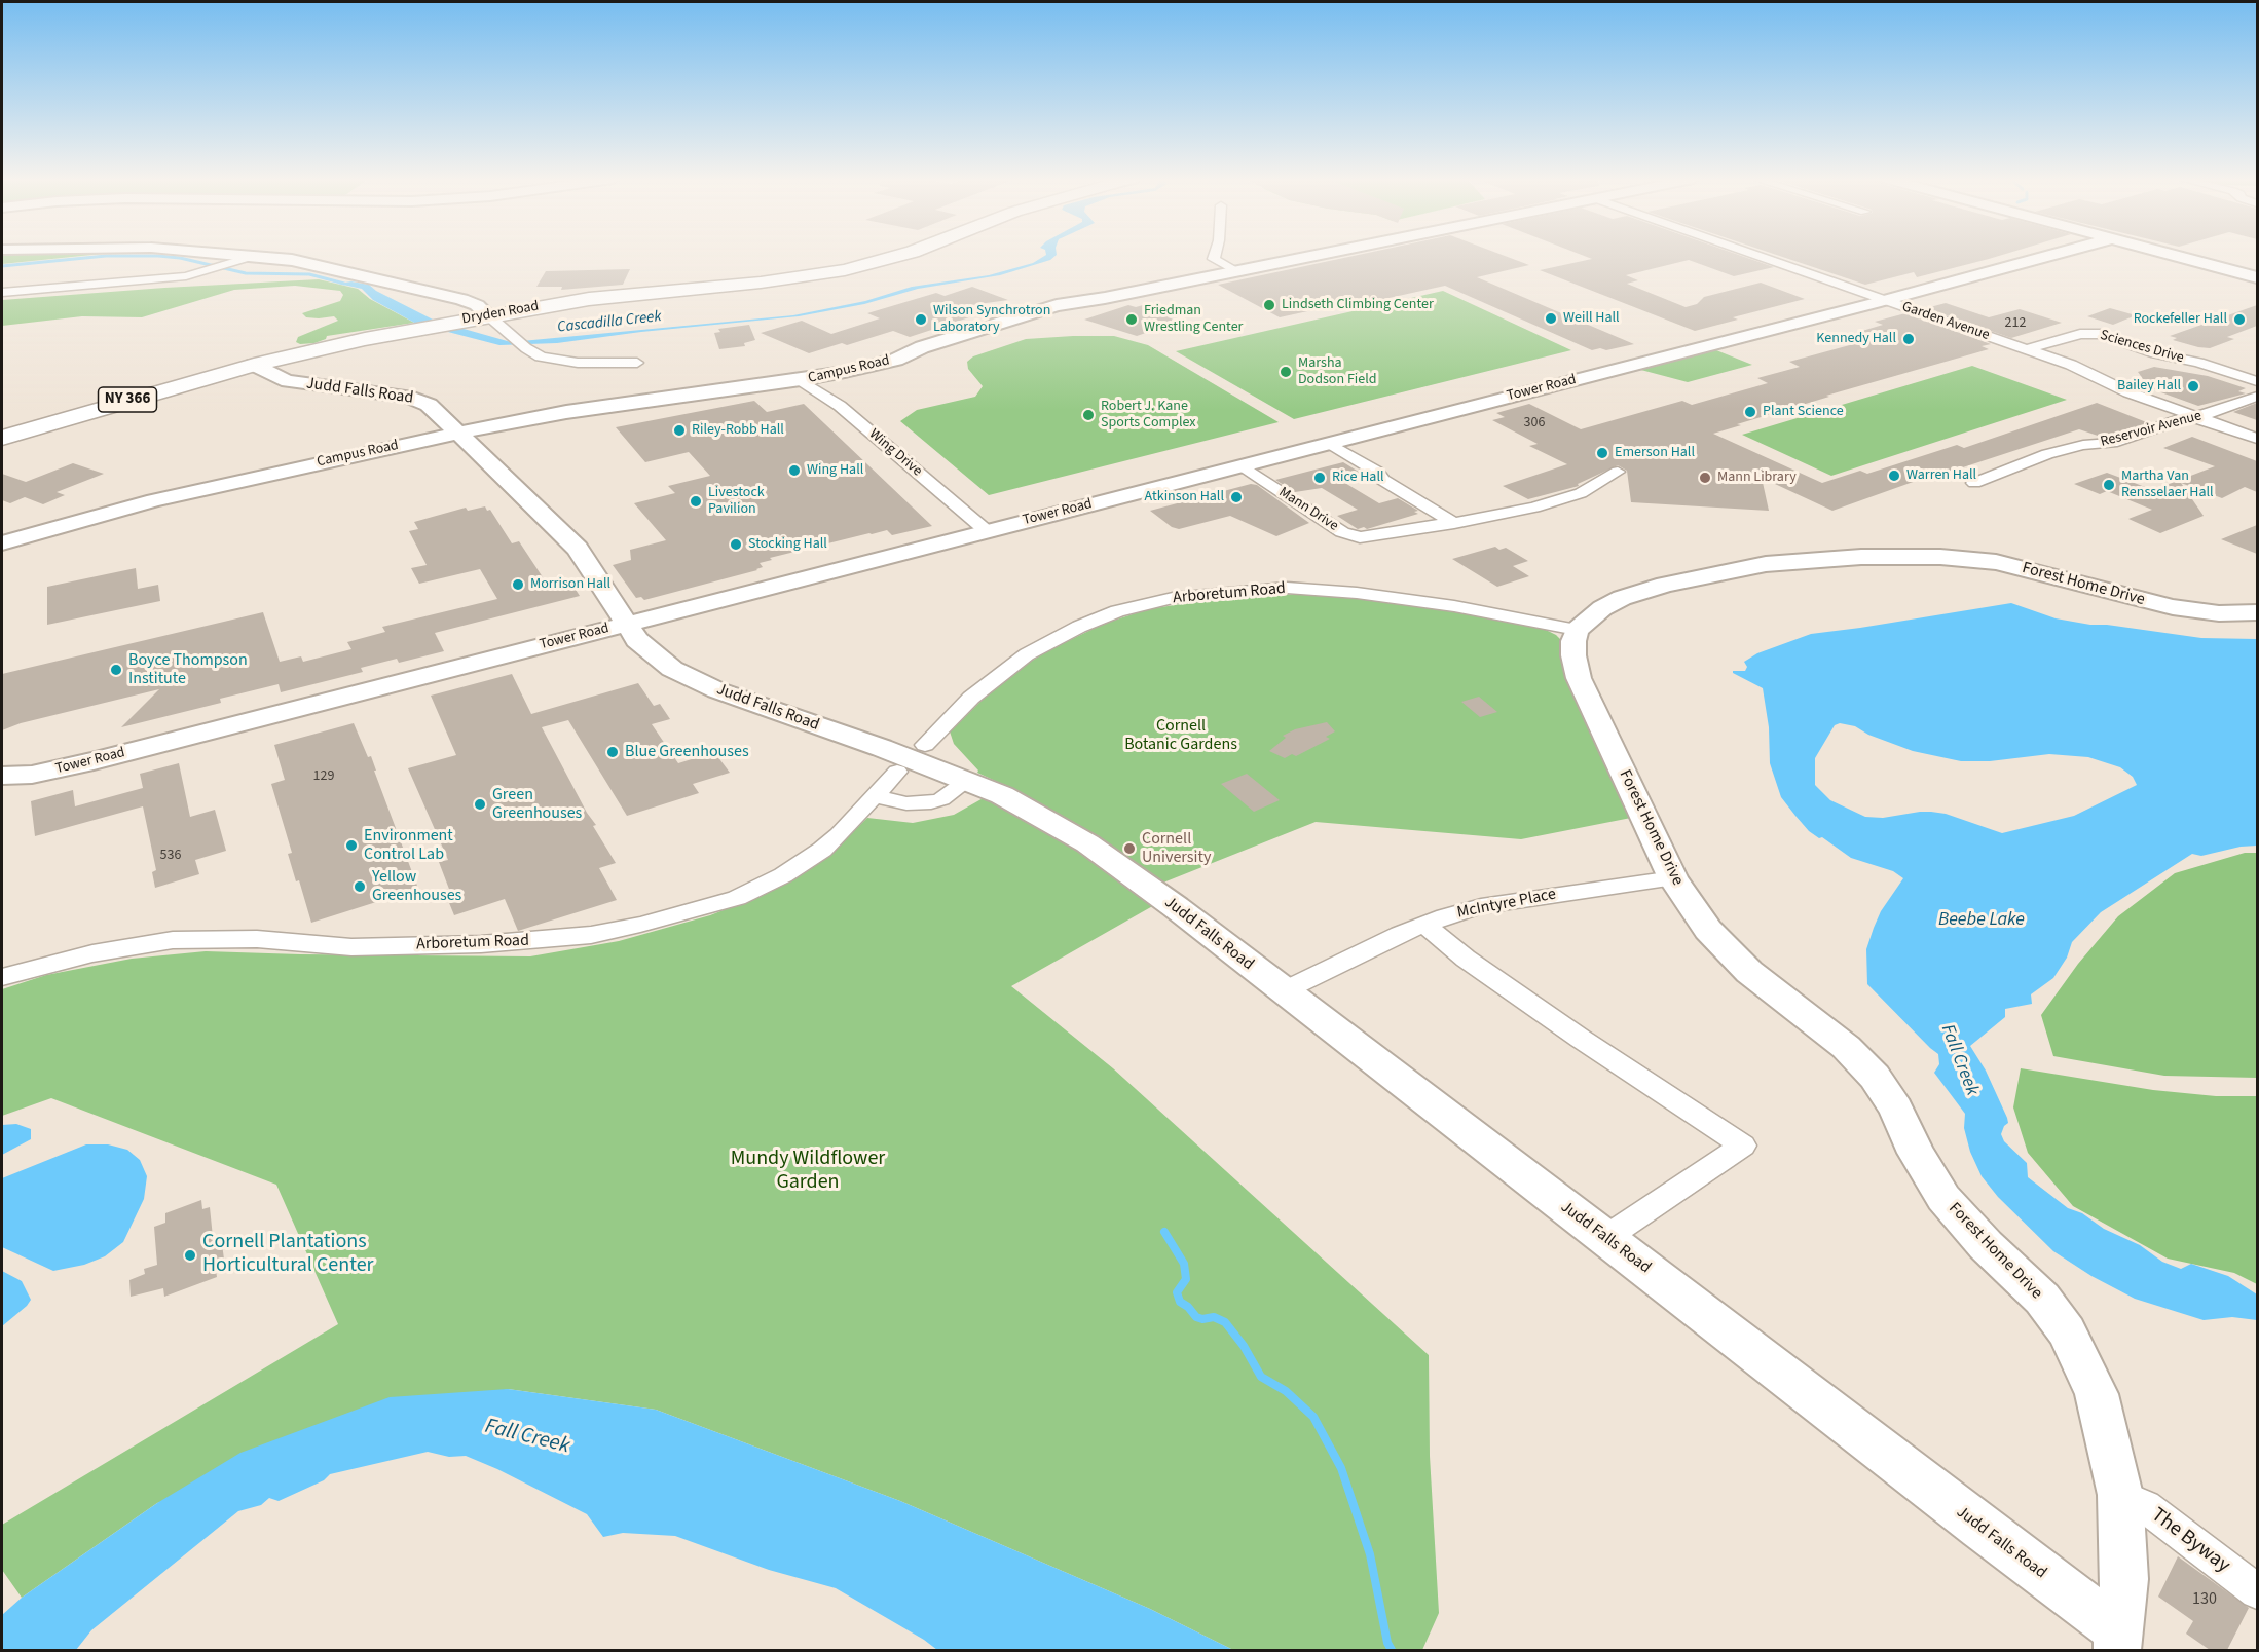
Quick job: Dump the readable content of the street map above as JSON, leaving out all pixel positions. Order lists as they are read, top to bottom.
{
  "streets": {
    "main road": ["Dryden Road", "NY 366"],
    "street": [
      "Garden Avenue",
      "Sciences Drive",
      "Campus Road",
      "Tower Road",
      "Judd Falls Road",
      "Reservoir Avenue",
      "Wing Drive",
      "Mann Drive",
      "Forest Home Drive",
      "Arboretum Road",
      "McIntyre Place",
      "The Byway"
    ]
  },
  "crossings": [
    ["Dryden Road", "Judd Falls Road"],
    ["Garden Avenue", "Sciences Drive"],
    ["Garden Avenue", "Tower Road"],
    ["Garden Avenue", "Reservoir Avenue"],
    ["Campus Road", "Judd Falls Road"],
    ["Campus Road", "Wing Drive"],
    ["Tower Road", "Judd Falls Road"],
    ["Tower Road", "Wing Drive"],
    ["Tower Road", "Mann Drive"],
    ["Judd Falls Road", "Forest Home Drive"],
    ["Judd Falls Road", "McIntyre Place"],
    ["Forest Home Drive", "Arboretum Road"],
    ["Forest Home Drive", "McIntyre Place"],
    ["Forest Home Drive", "The Byway"]
  ],
  "water": ["Cascadilla Creek", "Beebe Lake", "Fall Creek"],
  "parks": ["Cornell Botanic Gardens", "Mundy Wildflower Garden"],
  "places": [
    "Lindseth Climbing Center",
    "Weill Hall",
    "Wilson Synchrotron Laboratory",
    "Friedman Wrestling Center",
    "Rockefeller Hall",
    "Kennedy Hall",
    "Marsha Dodson Field",
    "Bailey Hall",
    "Plant Science",
    "Robert J. Kane Sports Complex",
    "Riley-Robb Hall",
    "Emerson Hall",
    "Wing Hall",
    "Warren Hall",
    "Rice Hall",
    "Mann Library",
    "Martha Van Rensselaer Hall",
    "Atkinson Hall",
    "Livestock Pavilion",
    "Stocking Hall",
    "Morrison Hall",
    "Boyce Thompson Institute",
    "Blue Greenhouses",
    "Green Greenhouses",
    "Environment Control Lab",
    "Cornell University",
    "Yellow Greenhouses",
    "Cornell Plantations Horticultural Center"
  ],
  "house_numbers": [
    "212",
    "306",
    "129",
    "536",
    "130"
  ]
}
